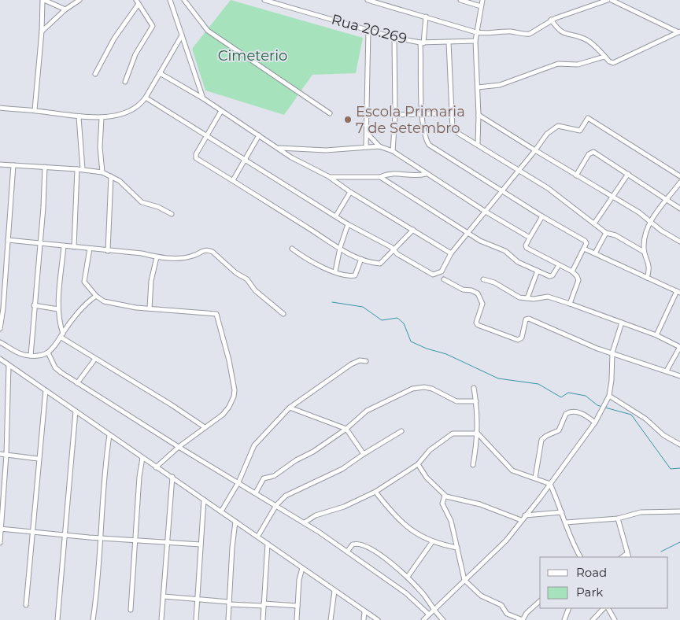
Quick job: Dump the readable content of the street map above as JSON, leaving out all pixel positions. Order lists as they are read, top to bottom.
{
  "streets": {
    "street": ["Rua 20.269"]
  },
  "parks": ["Cimeterio"],
  "places": ["Escola Primaria 7 de Setembro"],
  "legend": ["Road", "Park"]
}
